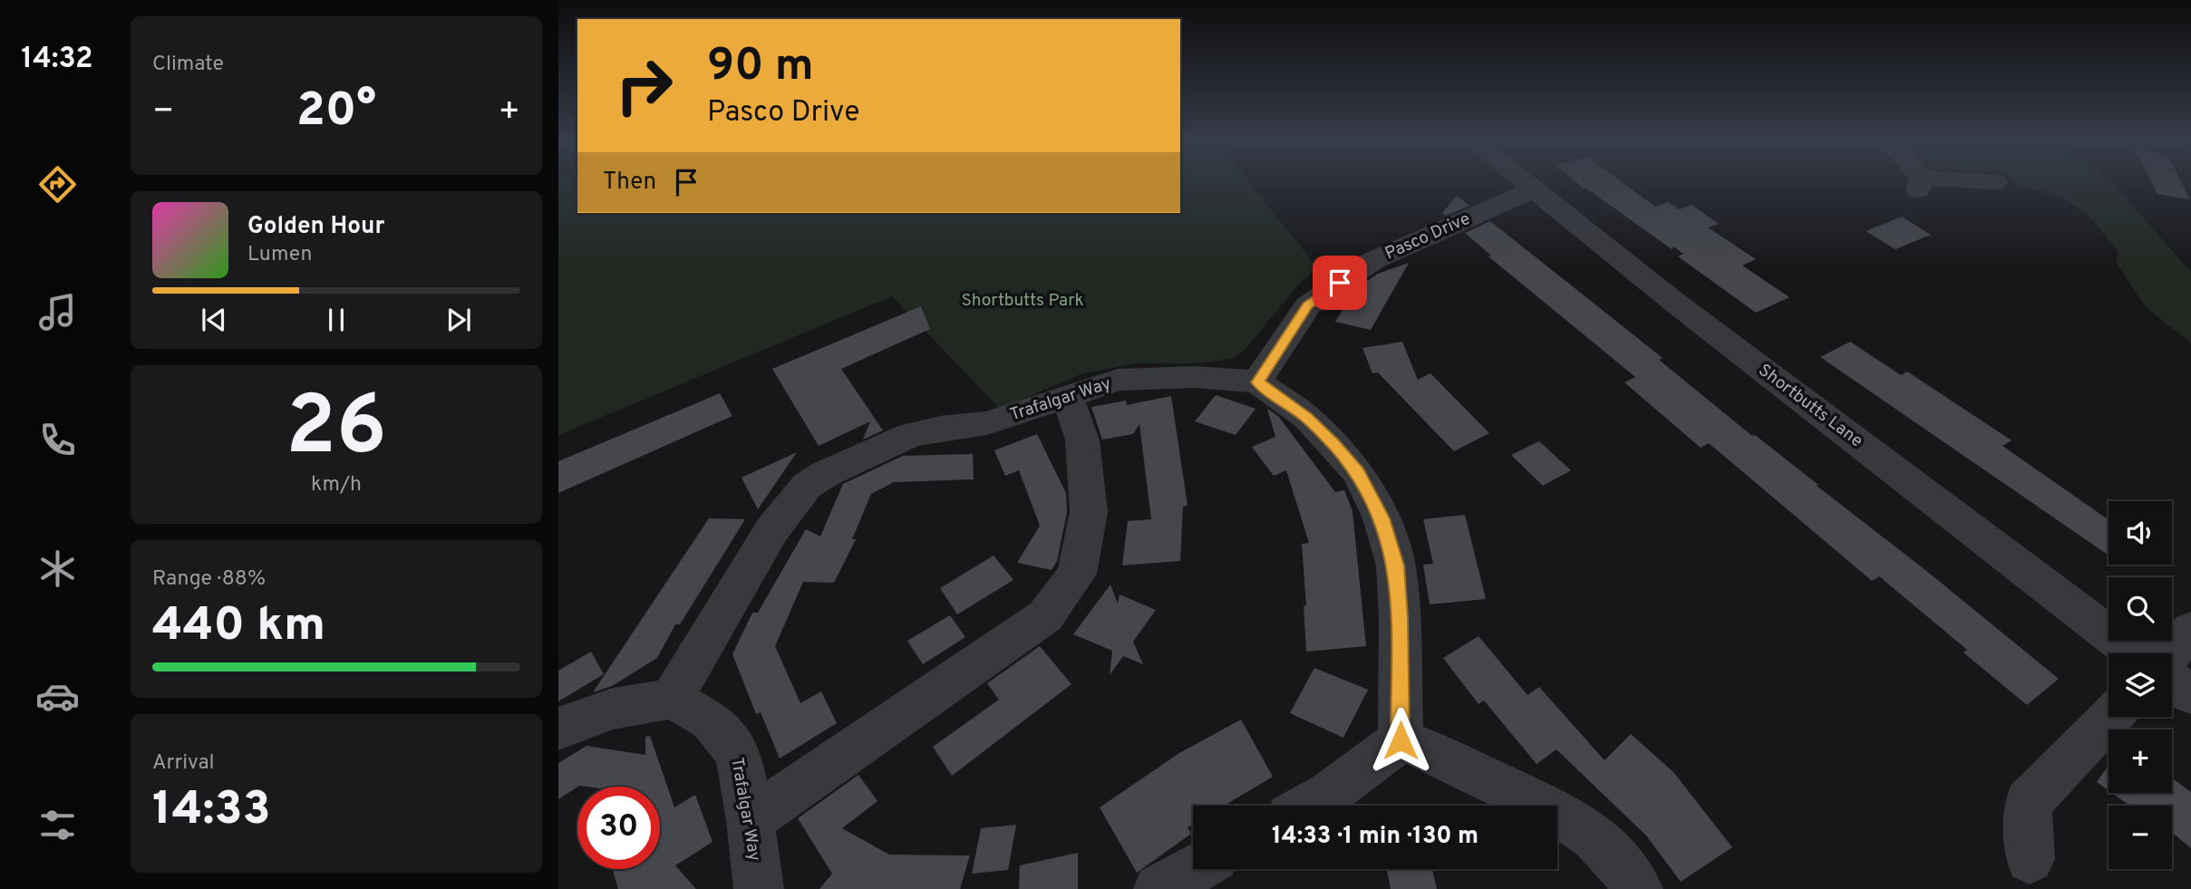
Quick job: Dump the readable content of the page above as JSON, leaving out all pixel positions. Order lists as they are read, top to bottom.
{
  "streets": {
    "street": ["Pasco Drive", "Trafalgar Way", "Shortbutts Lane"]
  },
  "crossings": [
    ["Pasco Drive", "Trafalgar Way"],
    ["Pasco Drive", "Shortbutts Lane"]
  ],
  "parks": ["Shortbutts Park"],
  "page": {
    "tabs": "14:32",
    "tile": [
      "Climate",
      ["26", "km/h"],
      ["Range · 88%", "440 km"],
      ["Arrival", "14:33"]
    ],
    "turn": ["90 m", "Pasco Drive"],
    "heat": ["−", "20°", "+"],
    "then": "Then",
    "song": ["Golden Hour", "Lumen"],
    "map_buttons": ["+", "−"],
    "limit": "30",
    "trip": "14:33 · 1 min · 130 m"
  }
}
